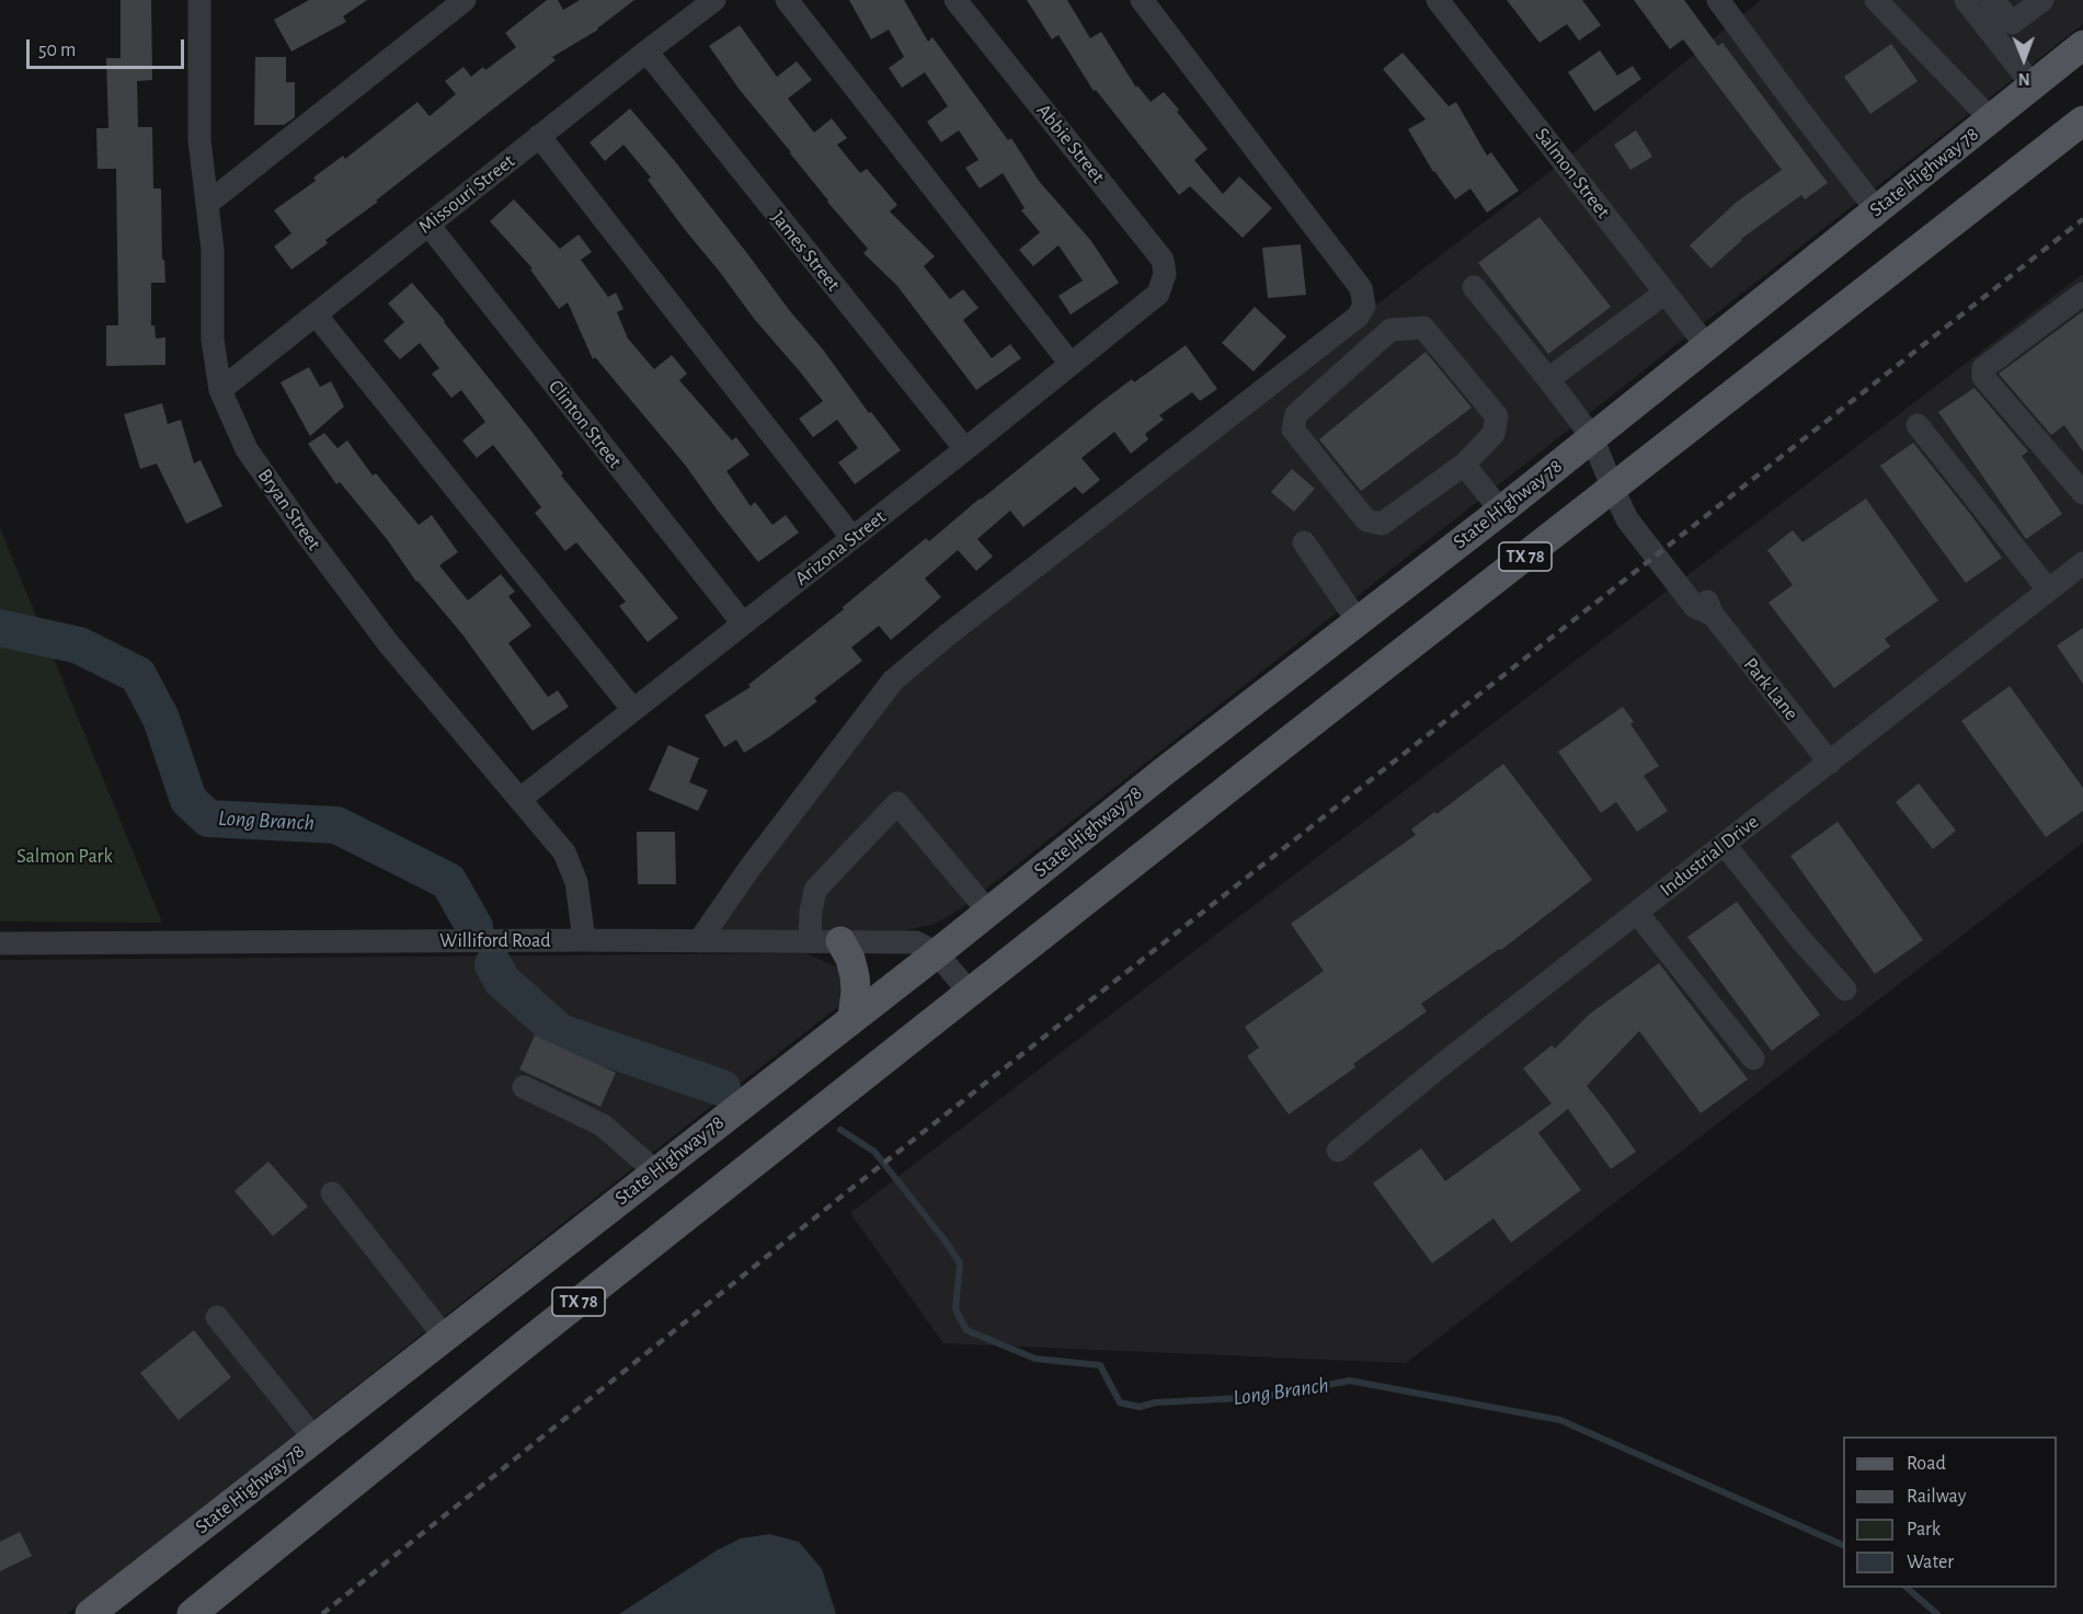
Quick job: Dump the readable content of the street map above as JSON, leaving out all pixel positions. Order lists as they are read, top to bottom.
{
  "streets": {
    "main road": ["State Highway 78", "TX 78"],
    "street": [
      "Abbie Street",
      "Salmon Street",
      "Missouri Street",
      "James Street",
      "Clinton Street",
      "Bryan Street",
      "Arizona Street",
      "Park Lane",
      "Industrial Drive",
      "Williford Road"
    ]
  },
  "crossings": [
    ["Abbie Street", "Arizona Street"],
    ["State Highway 78", "Salmon Street"],
    ["State Highway 78", "Park Lane"],
    ["State Highway 78", "Williford Road"],
    ["Missouri Street", "James Street"],
    ["Missouri Street", "Clinton Street"],
    ["Missouri Street", "Bryan Street"],
    ["James Street", "Arizona Street"],
    ["Clinton Street", "Arizona Street"],
    ["Bryan Street", "Arizona Street"],
    ["Bryan Street", "Williford Road"],
    ["TX 78", "Park Lane"],
    ["Park Lane", "Industrial Drive"]
  ],
  "water": ["Long Branch"],
  "parks": ["Salmon Park"],
  "legend": [
    "Road",
    "Railway",
    "Park",
    "Water"
  ],
  "scale_bar": "50 m",
  "north": "bottom"
}
